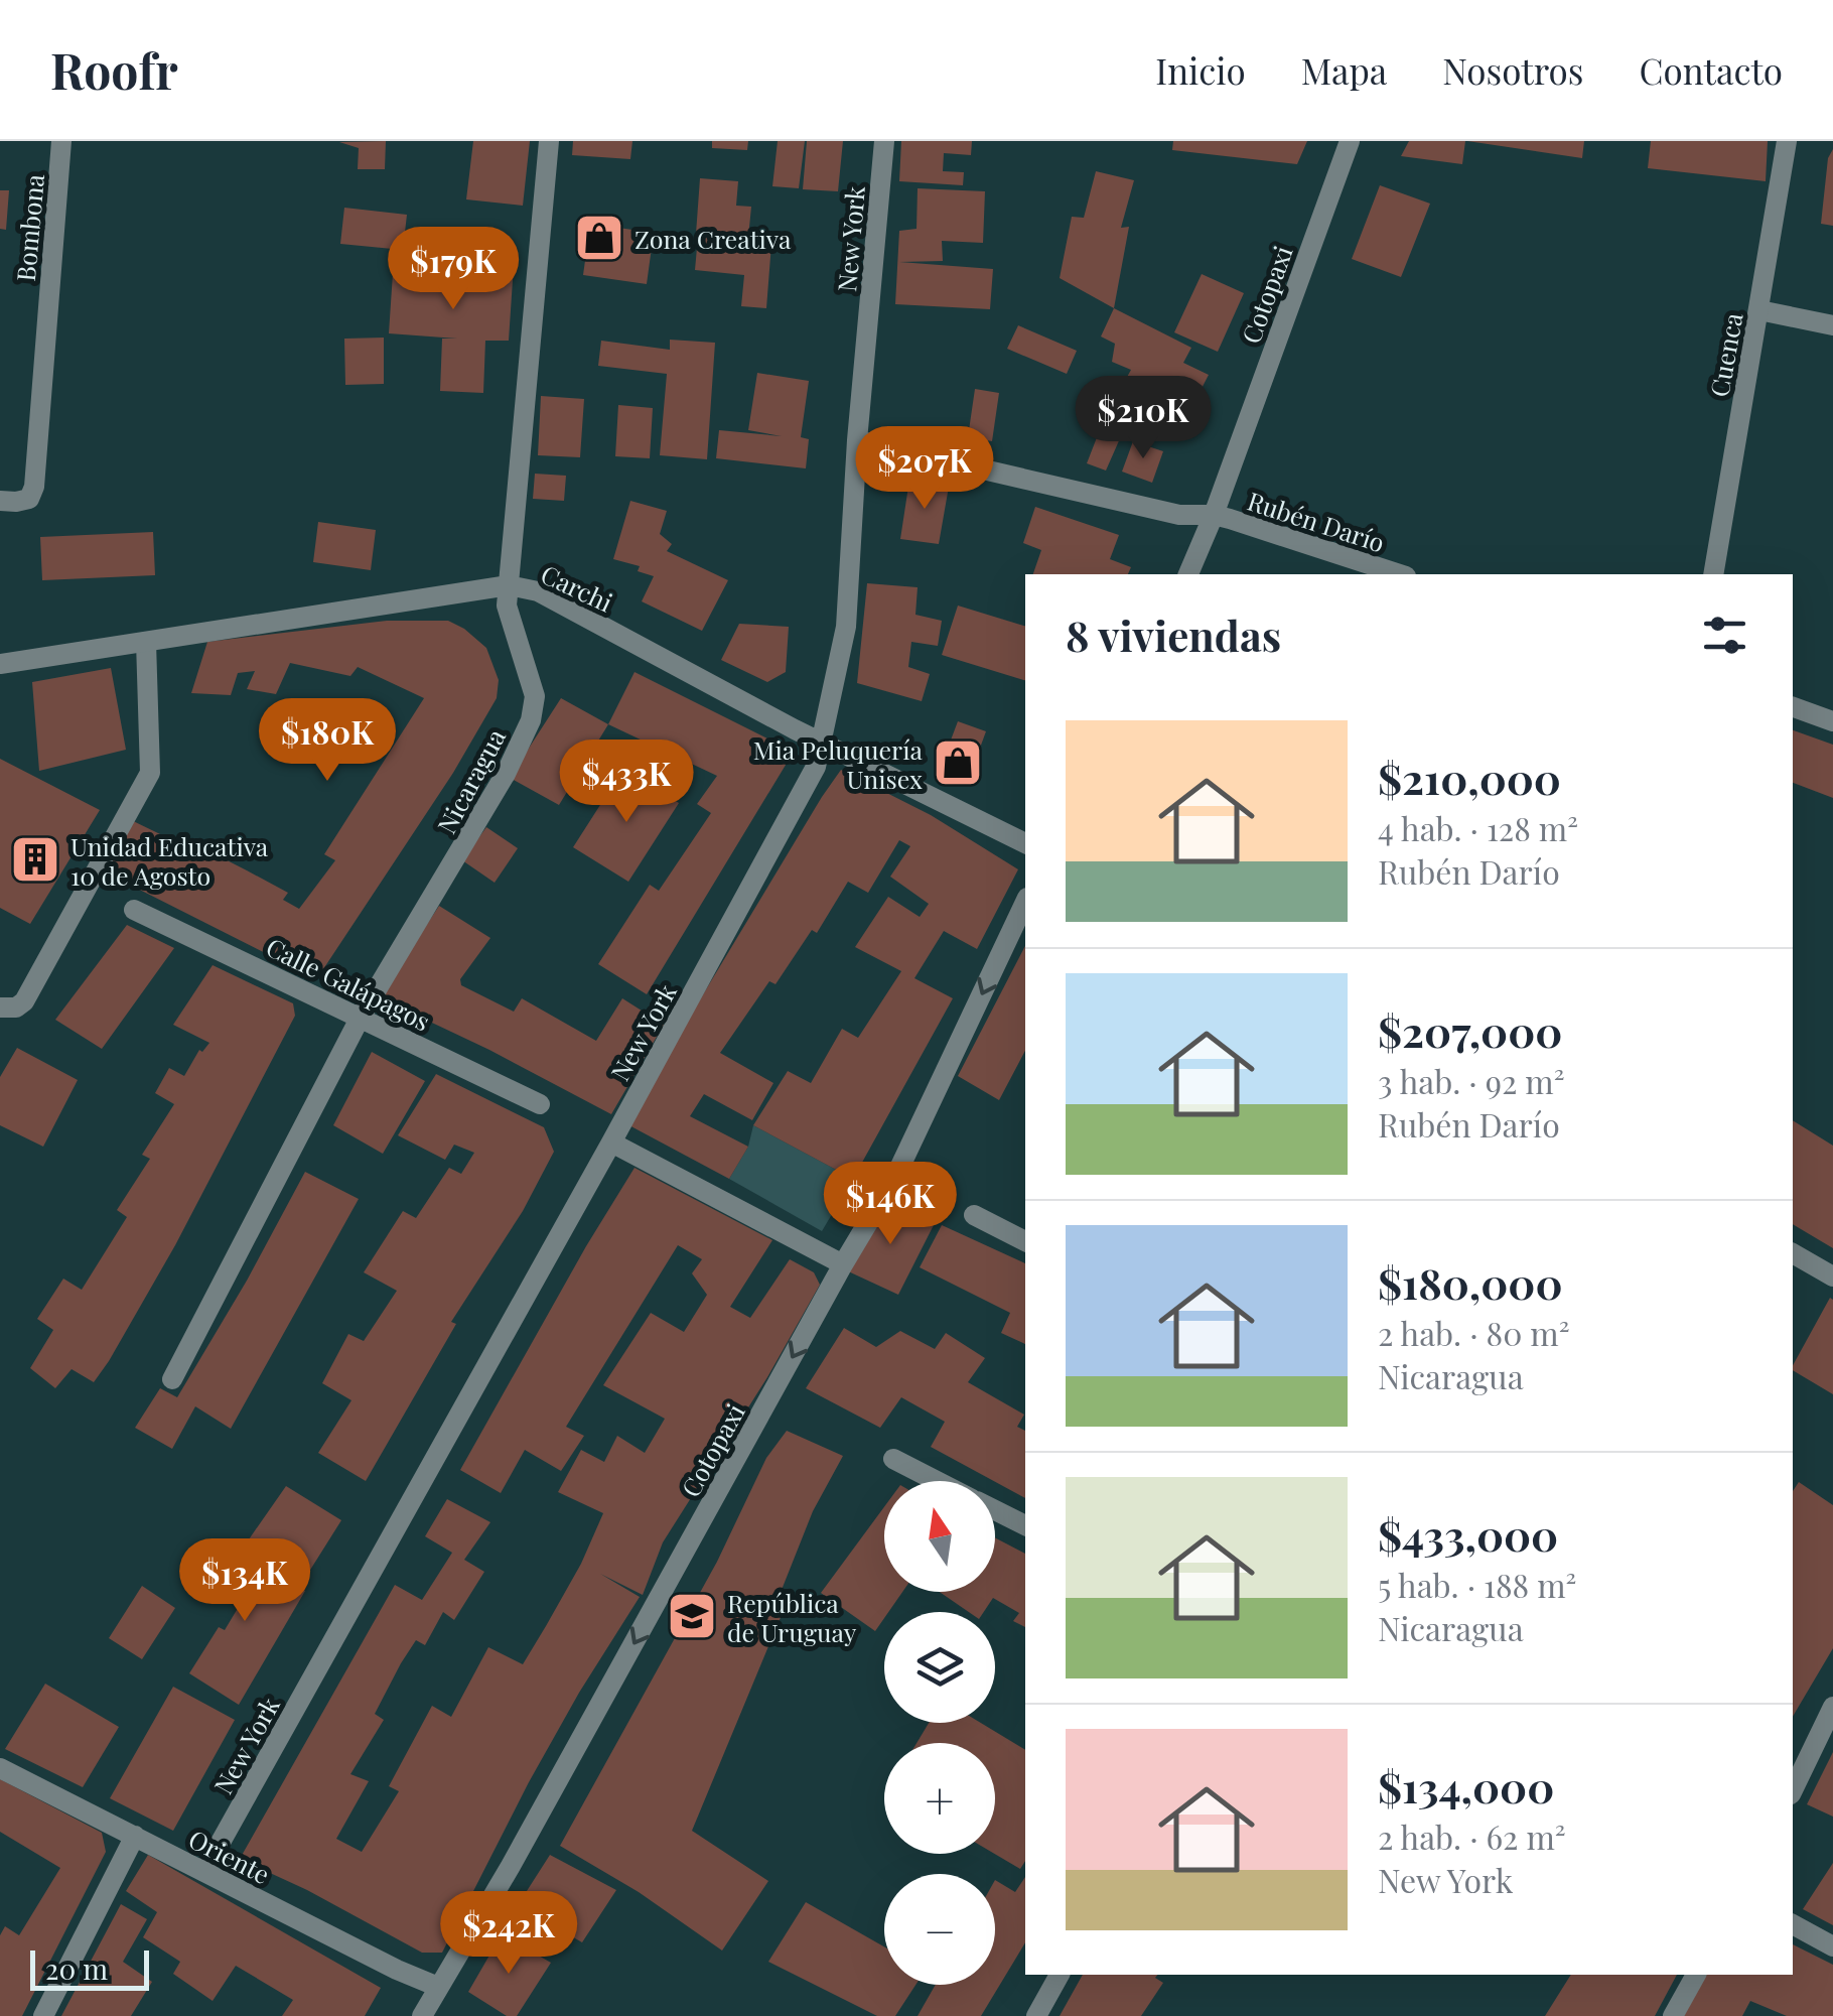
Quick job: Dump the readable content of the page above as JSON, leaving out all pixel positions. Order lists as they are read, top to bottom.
{
  "streets": {
    "street": [
      "Bombona",
      "New York",
      "Cotopaxi",
      "Cuenca",
      "Rubén Darío",
      "Carchi",
      "Nicaragua",
      "Calle Galápagos",
      "Oriente"
    ]
  },
  "crossings": [
    ["New York", "Rubén Darío"],
    ["New York", "Carchi"],
    ["New York", "Oriente"],
    ["Cotopaxi", "Rubén Darío"],
    ["Cotopaxi", "Oriente"],
    ["Carchi", "Nicaragua"],
    ["Nicaragua", "Calle Galápagos"]
  ],
  "one_way": ["Cotopaxi"],
  "places": {
    "shop": ["Zona Creativa", "Mia Peluquería Unisex"],
    "building": ["Unidad Educativa 10 de Agosto"],
    "school or university": ["República de Uruguay"]
  },
  "scale_bar": "20 m",
  "north": "top",
  "page": {
    "header": "Roofr",
    "nav": [
      "Inicio",
      "Mapa",
      "Nosotros",
      "Contacto"
    ],
    "price": [
      "$179K",
      "$210K",
      "$207K",
      "$180K",
      "$433K",
      "$146K",
      "$134K",
      "$242K"
    ],
    "heading": "8 viviendas",
    "list": [
      {
        "name": "$210,000",
        "note": "4 hab. · 128 m² · Rubén Darío"
      },
      {
        "name": "$207,000",
        "note": "3 hab. · 92 m² · Rubén Darío"
      },
      {
        "name": "$180,000",
        "note": "2 hab. · 80 m² · Nicaragua"
      },
      {
        "name": "$433,000",
        "note": "5 hab. · 188 m² · Nicaragua"
      },
      {
        "name": "$134,000",
        "note": "2 hab. · 62 m² · New York"
      }
    ],
    "map_buttons": ["+", "−"],
    "scale": "20 m"
  }
}
